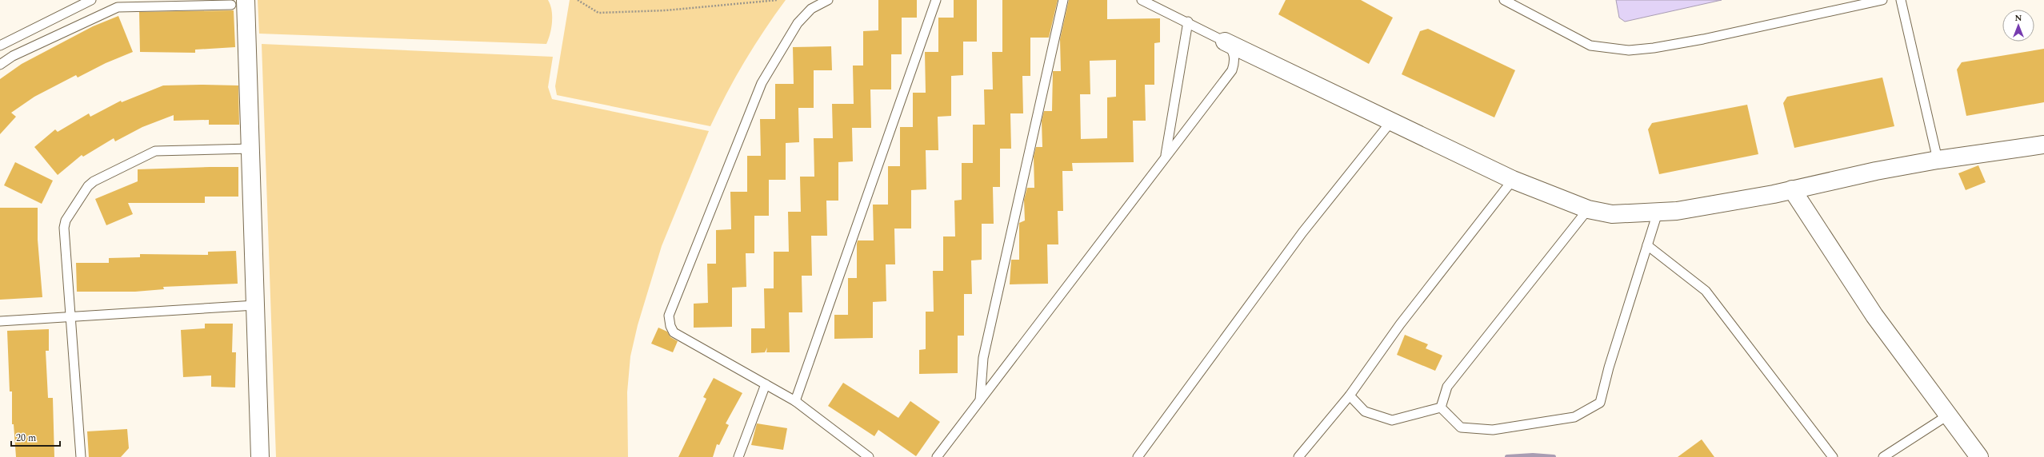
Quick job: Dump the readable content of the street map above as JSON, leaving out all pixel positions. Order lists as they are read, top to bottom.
{
  "scale_bar": "20 m",
  "north": "top"
}
